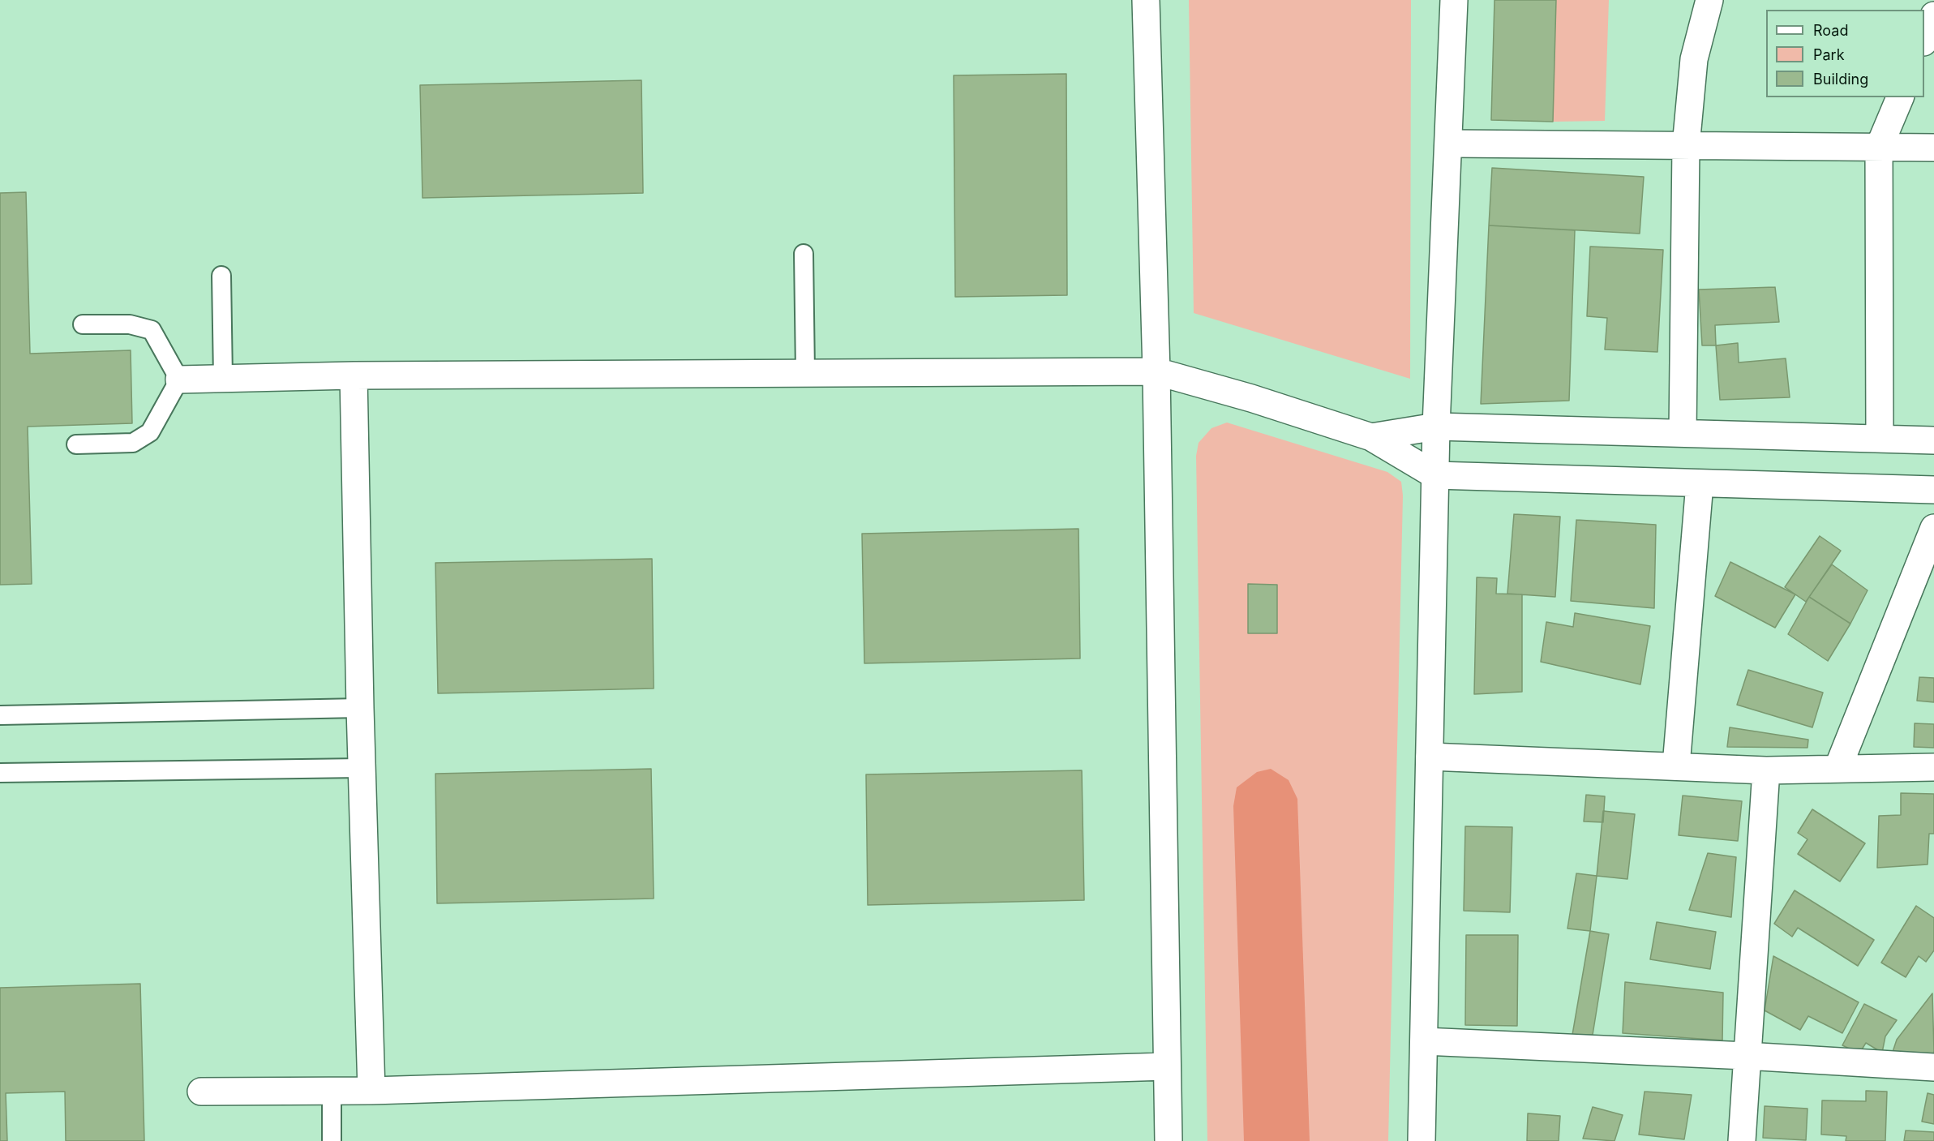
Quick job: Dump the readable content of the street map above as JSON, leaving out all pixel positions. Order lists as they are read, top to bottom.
{
  "legend": ["Road", "Park", "Building"]
}
